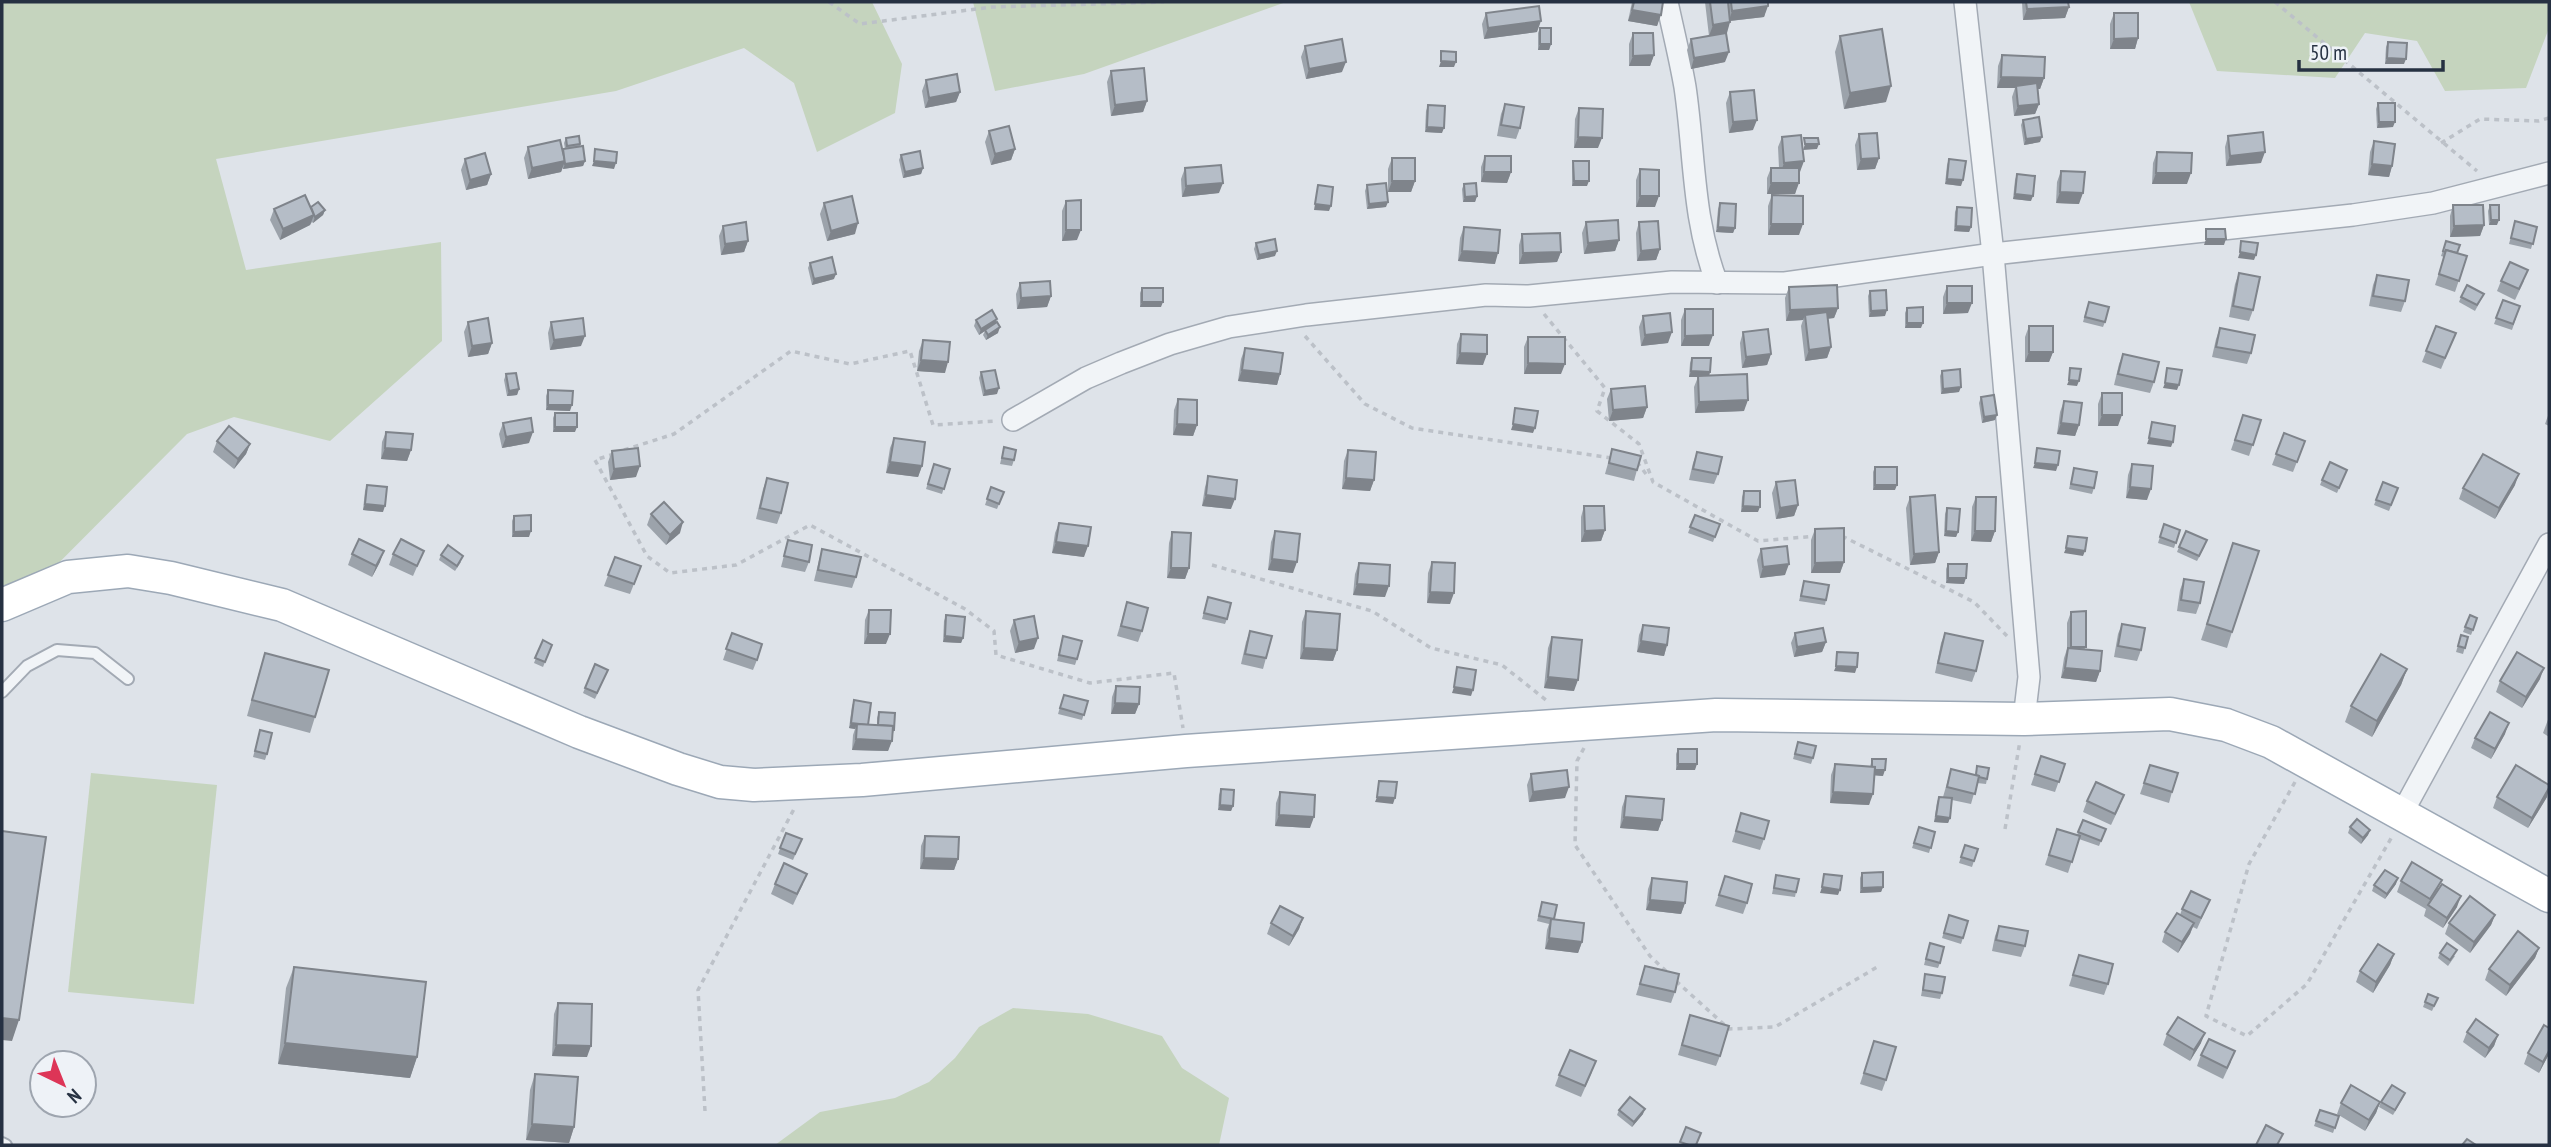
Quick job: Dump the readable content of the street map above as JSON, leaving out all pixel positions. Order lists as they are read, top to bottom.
{
  "scale_bar": "50 m",
  "north": "bottom right"
}
